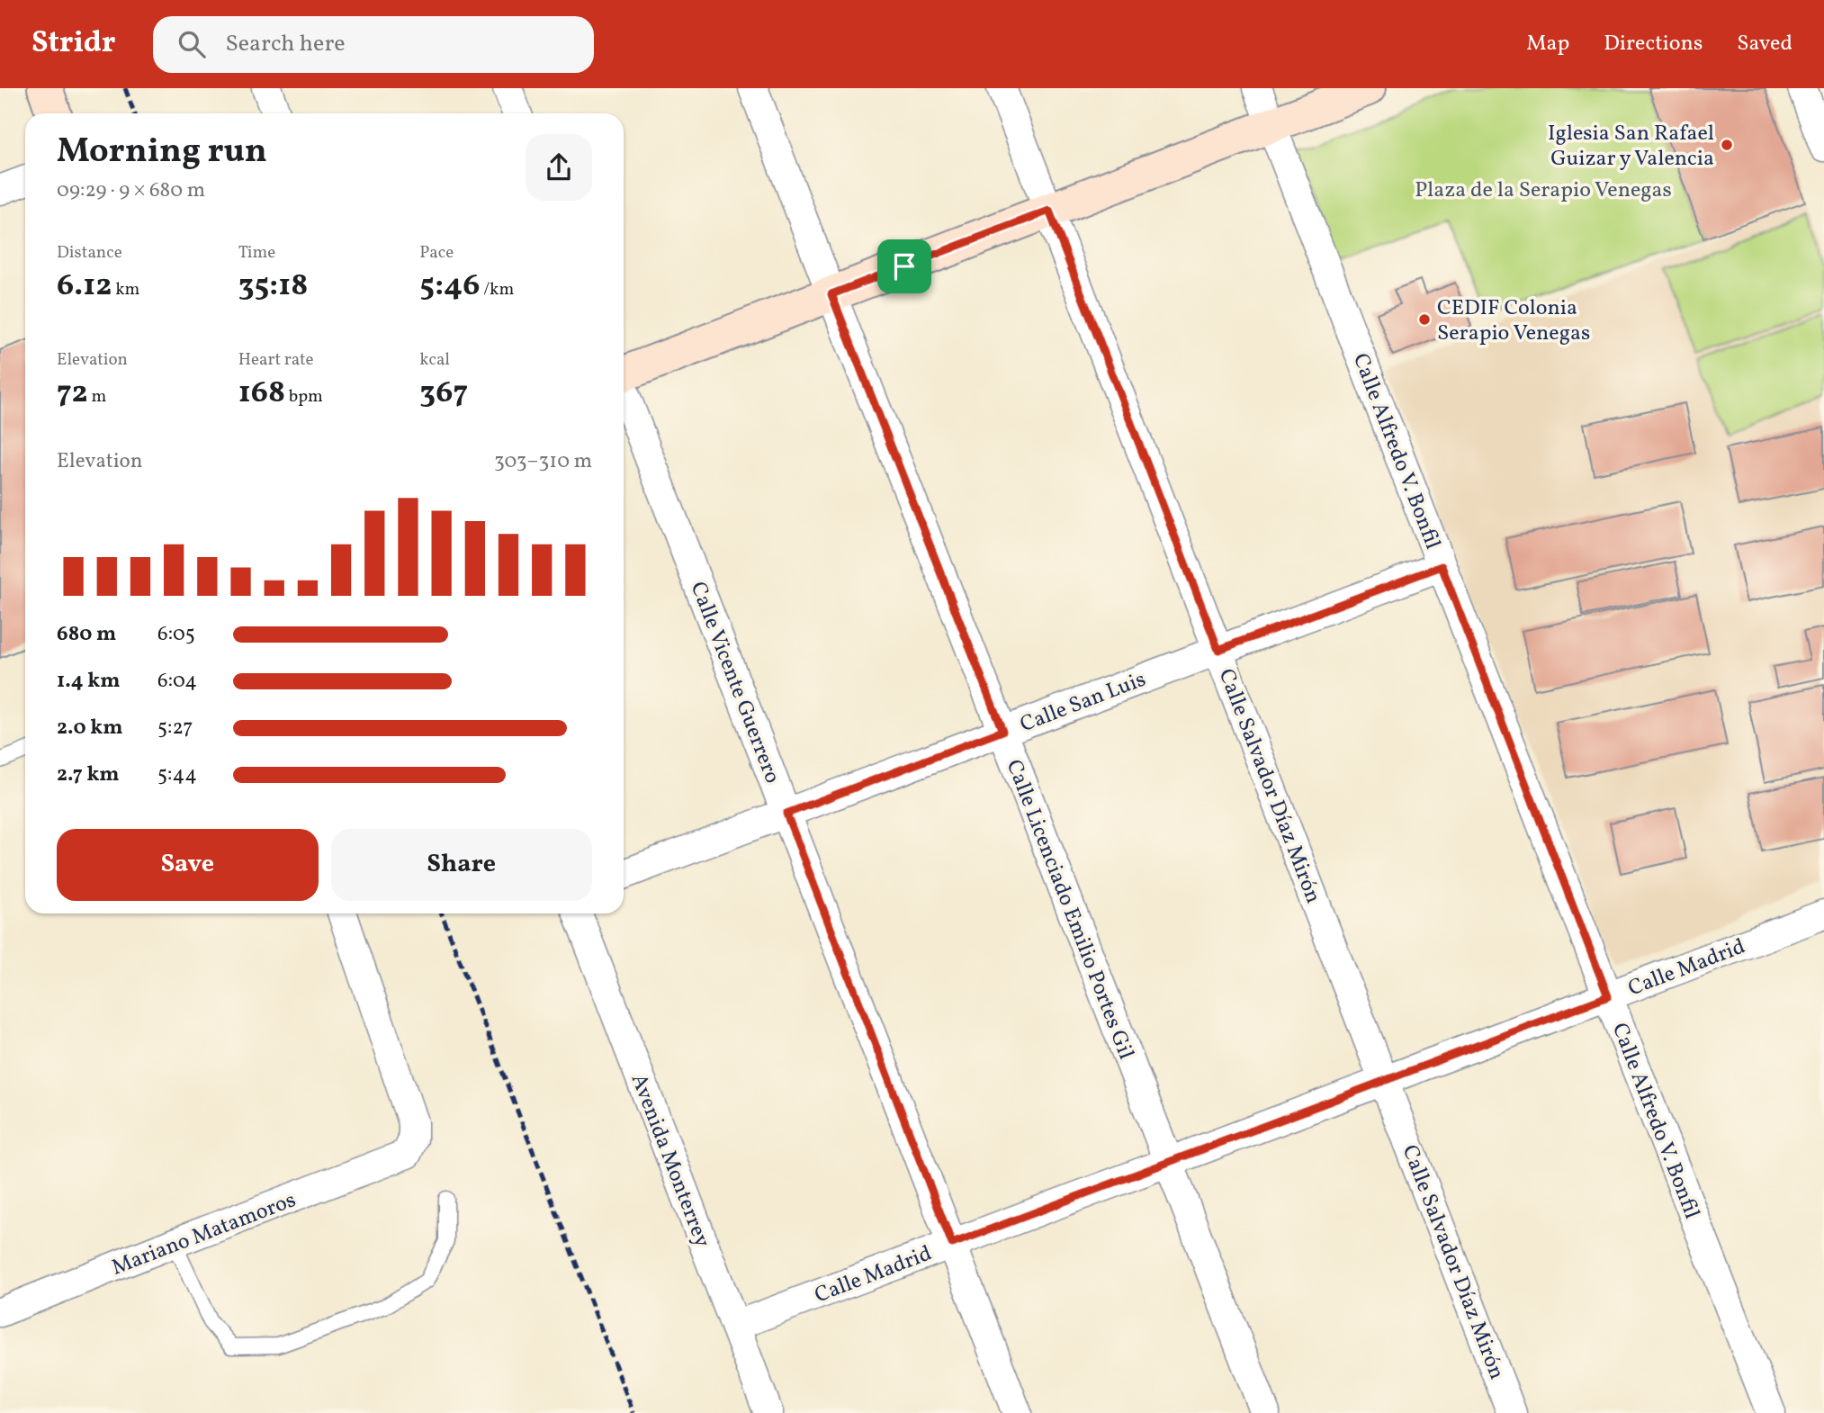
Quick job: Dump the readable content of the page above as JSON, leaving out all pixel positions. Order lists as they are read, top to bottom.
{
  "streets": {
    "street": [
      "Calle Alfredo V. Bonfil",
      "Calle Vicente Guerrero",
      "Calle San Luis",
      "Calle Salvador Díaz Mirón",
      "Calle Licenciado Emilio Portes Gil",
      "Calle Madrid",
      "Avenida Monterrey",
      "Mariano Matamoros"
    ]
  },
  "crossings": [
    ["Calle Alfredo V. Bonfil", "Calle San Luis"],
    ["Calle Alfredo V. Bonfil", "Calle Madrid"],
    ["Calle Vicente Guerrero", "Calle San Luis"],
    ["Calle Vicente Guerrero", "Calle Madrid"],
    ["Calle San Luis", "Calle Salvador Díaz Mirón"],
    ["Calle San Luis", "Calle Licenciado Emilio Portes Gil"],
    ["Calle Salvador Díaz Mirón", "Calle Madrid"],
    ["Calle Licenciado Emilio Portes Gil", "Calle Madrid"],
    ["Calle Madrid", "Avenida Monterrey"]
  ],
  "parks": ["Plaza de la Serapio Venegas"],
  "places": ["Iglesia San Rafael Guizar y Valencia", "CEDIF Colonia Serapio Venegas"],
  "page": {
    "header": "Stridr",
    "search": "Search here",
    "nav": ["Map", "Directions", "Saved"],
    "heading": ["Morning run", "09:29 · 9 × 680 m"],
    "stats": [
      ["Distance", "6.12 km"],
      ["Time", "35:18"],
      ["Pace", "5:46 /km"],
      ["Elevation", "72 m"],
      ["Heart rate", "168 bpm"],
      ["kcal", "367"]
    ],
    "chart": ["Elevation", "303–310 m"],
    "list": [
      {
        "name": "680 m",
        "note": "6:05"
      },
      {
        "name": "1.4 km",
        "note": "6:04"
      },
      {
        "name": "2.0 km",
        "note": "5:27"
      },
      {
        "name": "2.7 km",
        "note": "5:44"
      }
    ],
    "buttons": ["Save", "Share"]
  }
}
